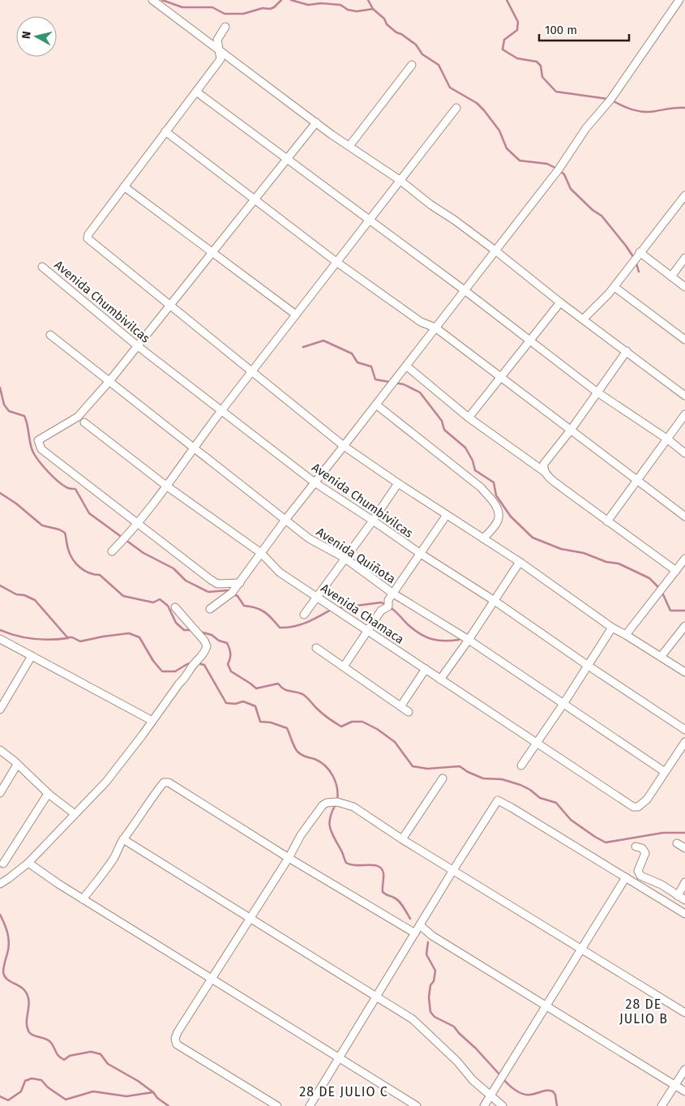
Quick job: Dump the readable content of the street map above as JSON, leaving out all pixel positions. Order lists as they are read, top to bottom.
{
  "streets": {
    "street": ["Avenida Chumbivilcas", "Avenida Quiñota", "Avenida Chamaca"]
  },
  "crossings": [
    ["Avenida Quiñota", "Avenida Chamaca"]
  ],
  "districts": ["28 DE JULIO B", "28 DE JULIO C"],
  "scale_bar": "100 m",
  "north": "left"
}
